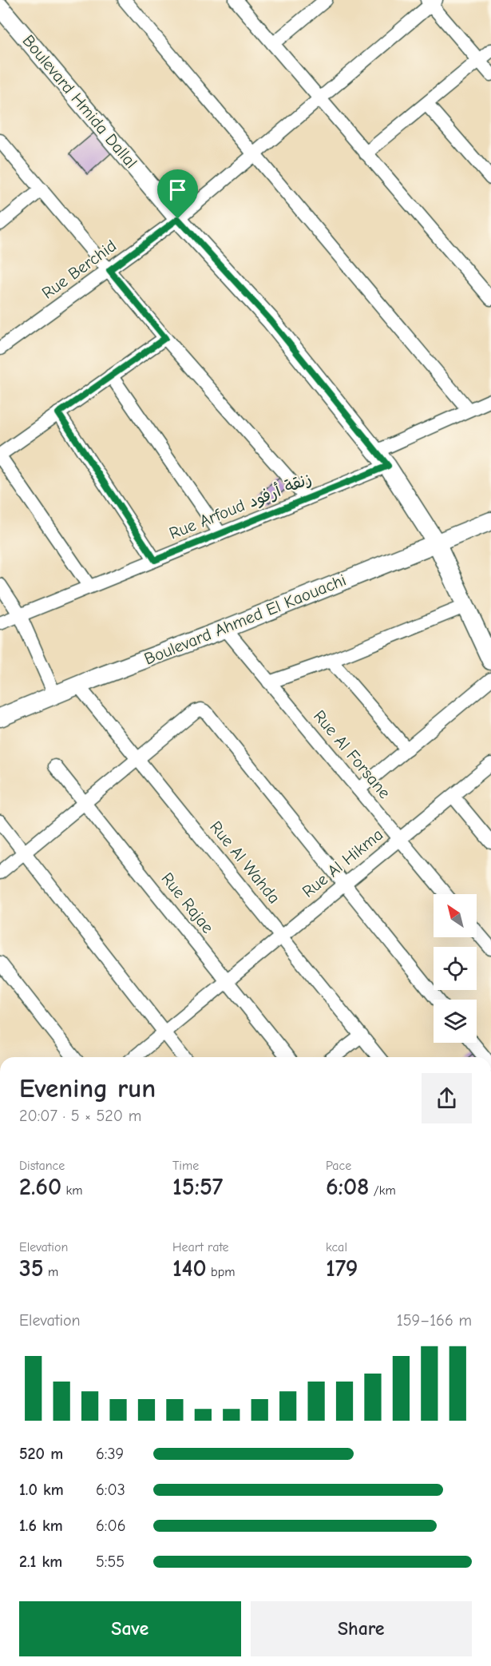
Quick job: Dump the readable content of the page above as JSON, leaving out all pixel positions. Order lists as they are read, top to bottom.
{
  "streets": {
    "street": [
      "Boulevard Hmida Dallal",
      "Rue Berchid",
      "Rue Arfoud زنقة أرفود",
      "Boulevard Ahmed El Kaouachi",
      "Rue Al Forsane",
      "Rue Al Wahda",
      "Rue Al Hikma",
      "Rue Rajae"
    ]
  },
  "crossings": [
    ["Boulevard Hmida Dallal", "Rue Berchid"],
    ["Boulevard Hmida Dallal", "Rue Arfoud زنقة أرفود"],
    ["Boulevard Hmida Dallal", "Boulevard Ahmed El Kaouachi"],
    ["Boulevard Ahmed El Kaouachi", "Rue Al Forsane"],
    ["Boulevard Ahmed El Kaouachi", "Rue Al Wahda"],
    ["Rue Al Forsane", "Rue Al Hikma"],
    ["Rue Al Wahda", "Rue Al Hikma"],
    ["Rue Al Hikma", "Rue Rajae"]
  ],
  "north": "top left",
  "page": {
    "heading": ["Evening run", "20:07 · 5 × 520 m"],
    "stats": [
      ["Distance", "2.60 km"],
      ["Time", "15:57"],
      ["Pace", "6:08 /km"],
      ["Elevation", "35 m"],
      ["Heart rate", "140 bpm"],
      ["kcal", "179"]
    ],
    "chart": ["Elevation", "159–166 m"],
    "list": [
      {
        "name": "520 m",
        "note": "6:39"
      },
      {
        "name": "1.0 km",
        "note": "6:03"
      },
      {
        "name": "1.6 km",
        "note": "6:06"
      },
      {
        "name": "2.1 km",
        "note": "5:55"
      }
    ],
    "buttons": ["Save", "Share"]
  }
}
